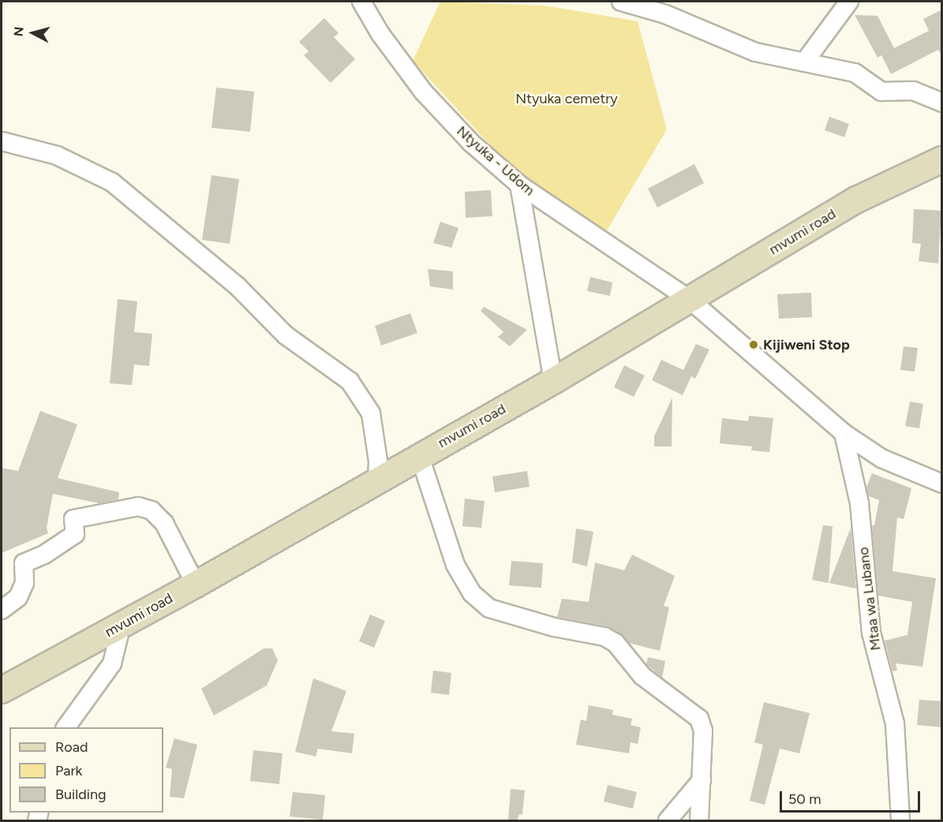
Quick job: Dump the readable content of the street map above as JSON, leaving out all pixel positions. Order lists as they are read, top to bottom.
{
  "streets": {
    "street": ["Ntyuka - Udom", "mvumi road", "Mtaa wa Lubano"]
  },
  "crossings": [
    ["Ntyuka - Udom", "mvumi road"],
    ["Ntyuka - Udom", "Mtaa wa Lubano"]
  ],
  "parks": ["Ntyuka cemetry"],
  "places": ["Kijiweni Stop"],
  "legend": ["Road", "Park", "Building"],
  "scale_bar": "50 m",
  "north": "left"
}
